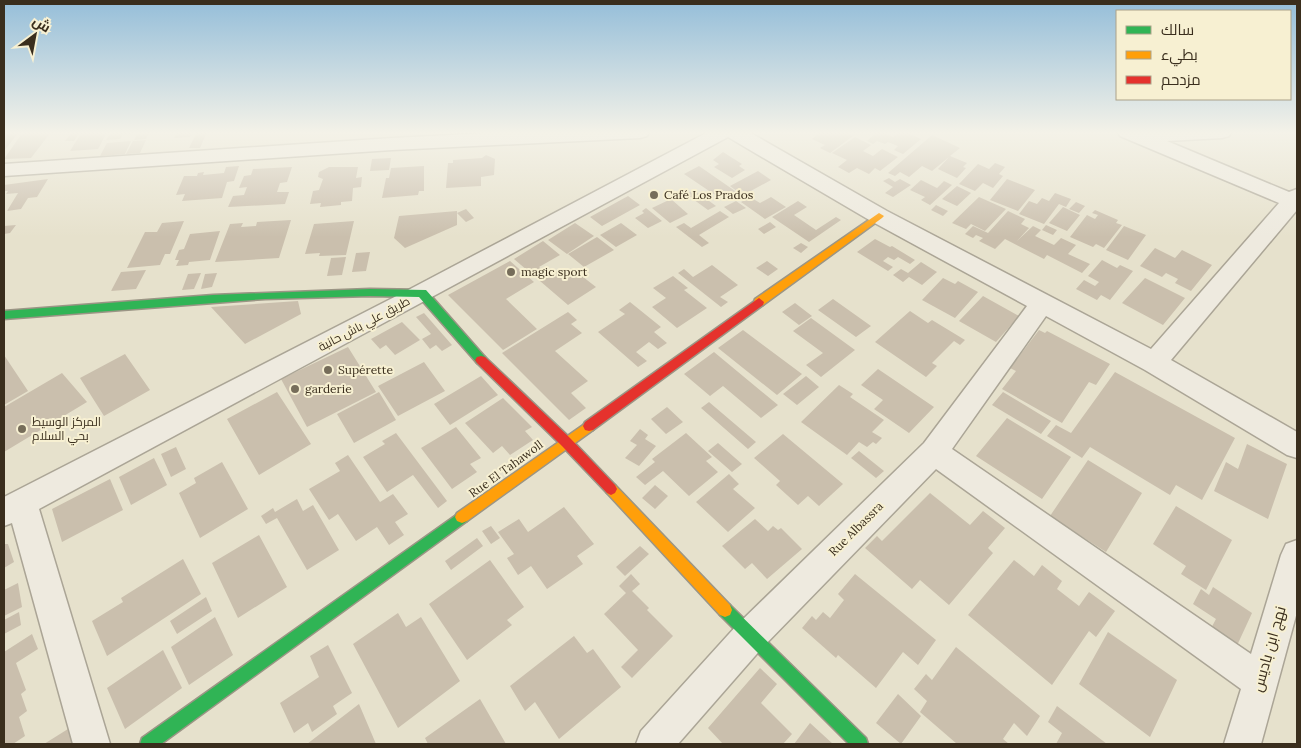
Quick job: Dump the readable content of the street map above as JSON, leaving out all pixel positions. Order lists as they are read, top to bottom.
{
  "streets": {
    "street": [
      "طريق علي باش حانبة",
      "Rue El Tahawoll",
      "Rue Albassra",
      "نهج ابن باديس"
    ]
  },
  "places": [
    "Café Los Prados",
    "magic sport",
    "Supérette",
    "garderie",
    "المركز الوسيط بحي السلام"
  ],
  "legend": ["سالك", "بطيء", "مزدحم"],
  "north": "top right"
}
